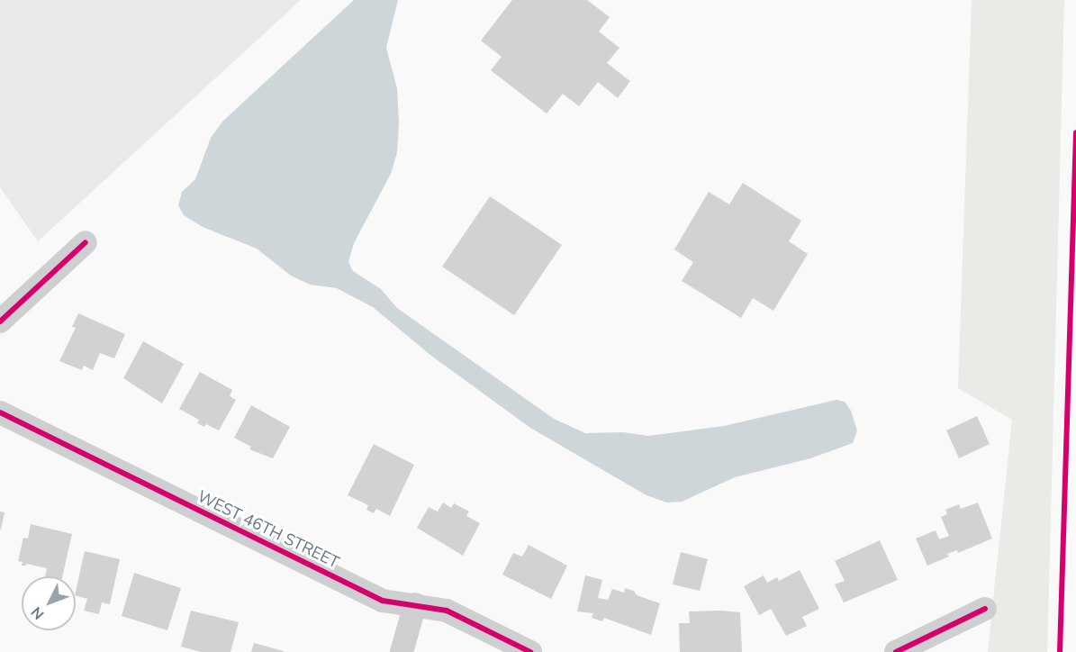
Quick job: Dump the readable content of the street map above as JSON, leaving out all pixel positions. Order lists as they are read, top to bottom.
{
  "streets": {
    "street": ["WEST 46TH STREET"]
  },
  "north": "bottom left"
}
